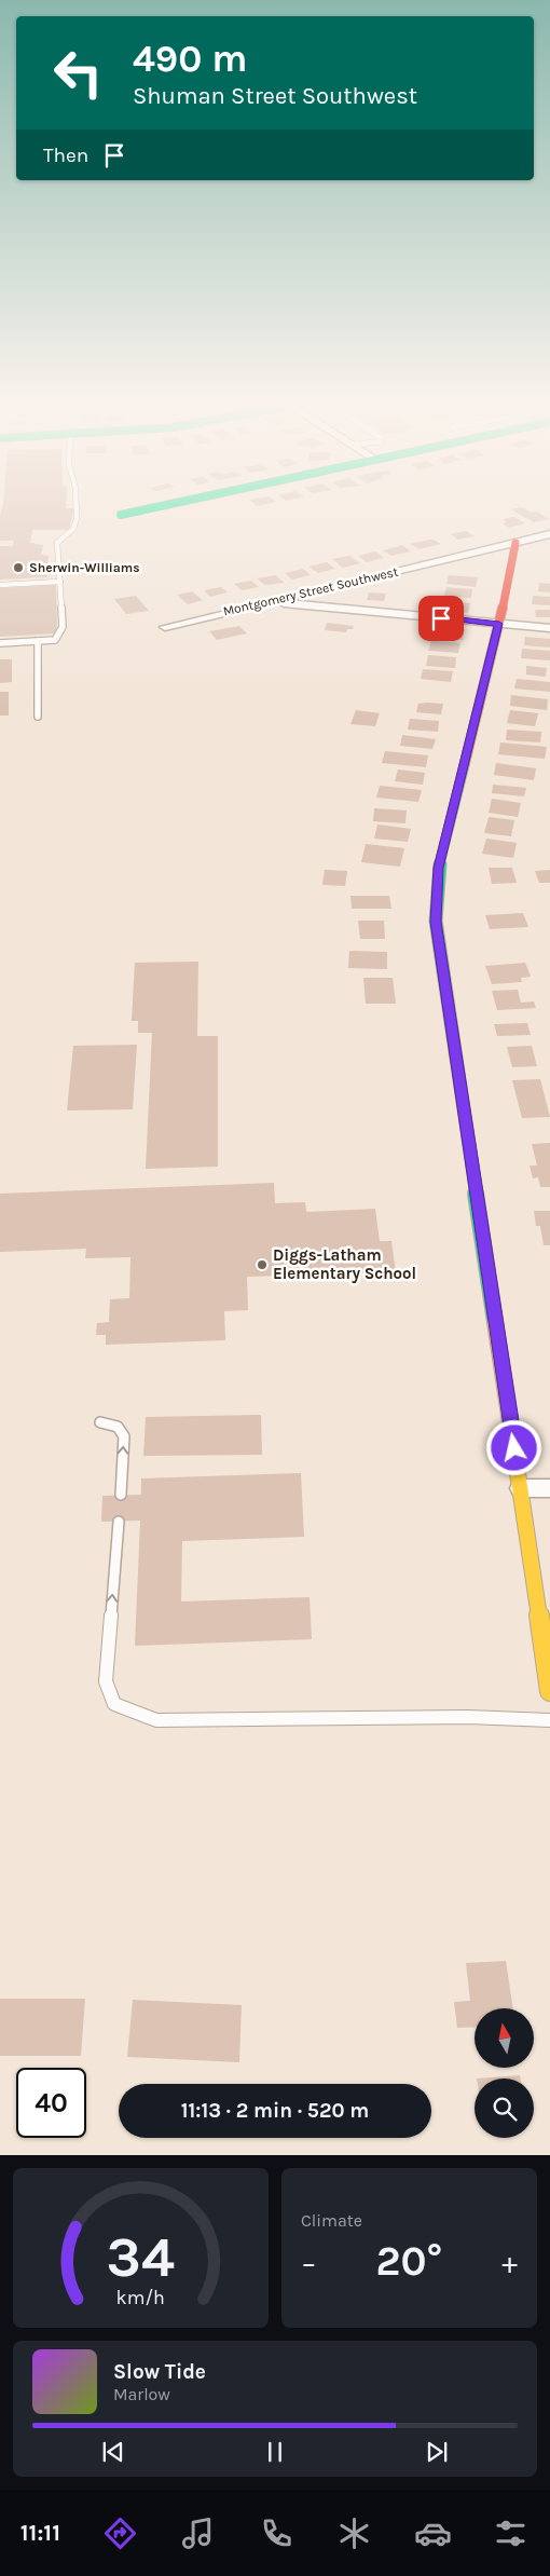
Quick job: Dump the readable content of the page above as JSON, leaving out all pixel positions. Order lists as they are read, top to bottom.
{
  "streets": {
    "street": ["Montgomery Street Southwest"]
  },
  "places": ["Sherwin-Williams", "Diggs-Latham Elementary School"],
  "north": "top",
  "page": {
    "turn": ["490 m", "Shuman Street Southwest"],
    "then": "Then",
    "limit": "40",
    "trip": "11:13 · 2 min · 520 m",
    "tile": "Climate",
    "heat": ["−", "20°", "+"],
    "song": ["Slow Tide", "Marlow"],
    "tabs": "11:11",
    "gauge": ["34", "km/h"]
  }
}
